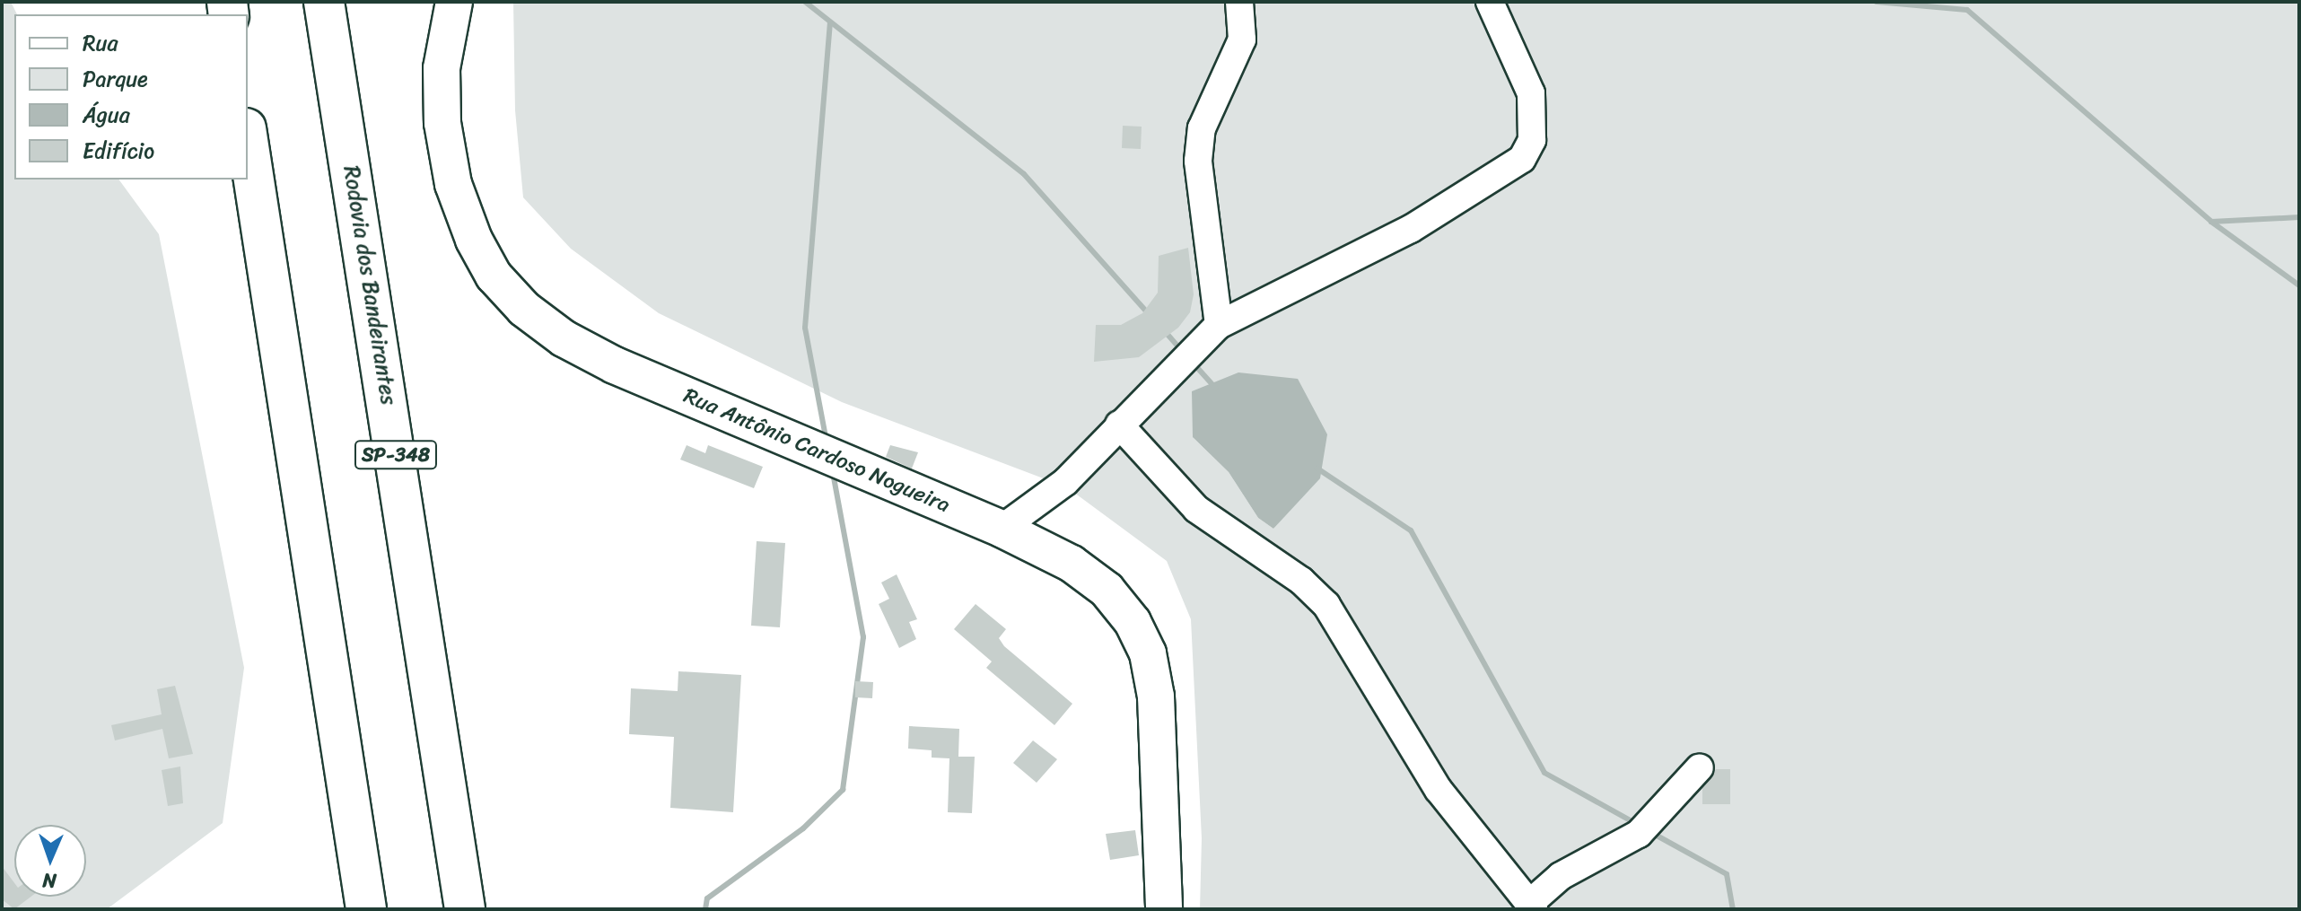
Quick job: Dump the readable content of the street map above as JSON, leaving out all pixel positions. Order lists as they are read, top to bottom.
{
  "streets": {
    "highway": ["Rodovia dos Bandeirantes", "SP-348"],
    "main road": ["Rua Antônio Cardoso Nogueira"]
  },
  "legend": [
    "Rua",
    "Parque",
    "Água",
    "Edifício"
  ],
  "north": "bottom"
}
